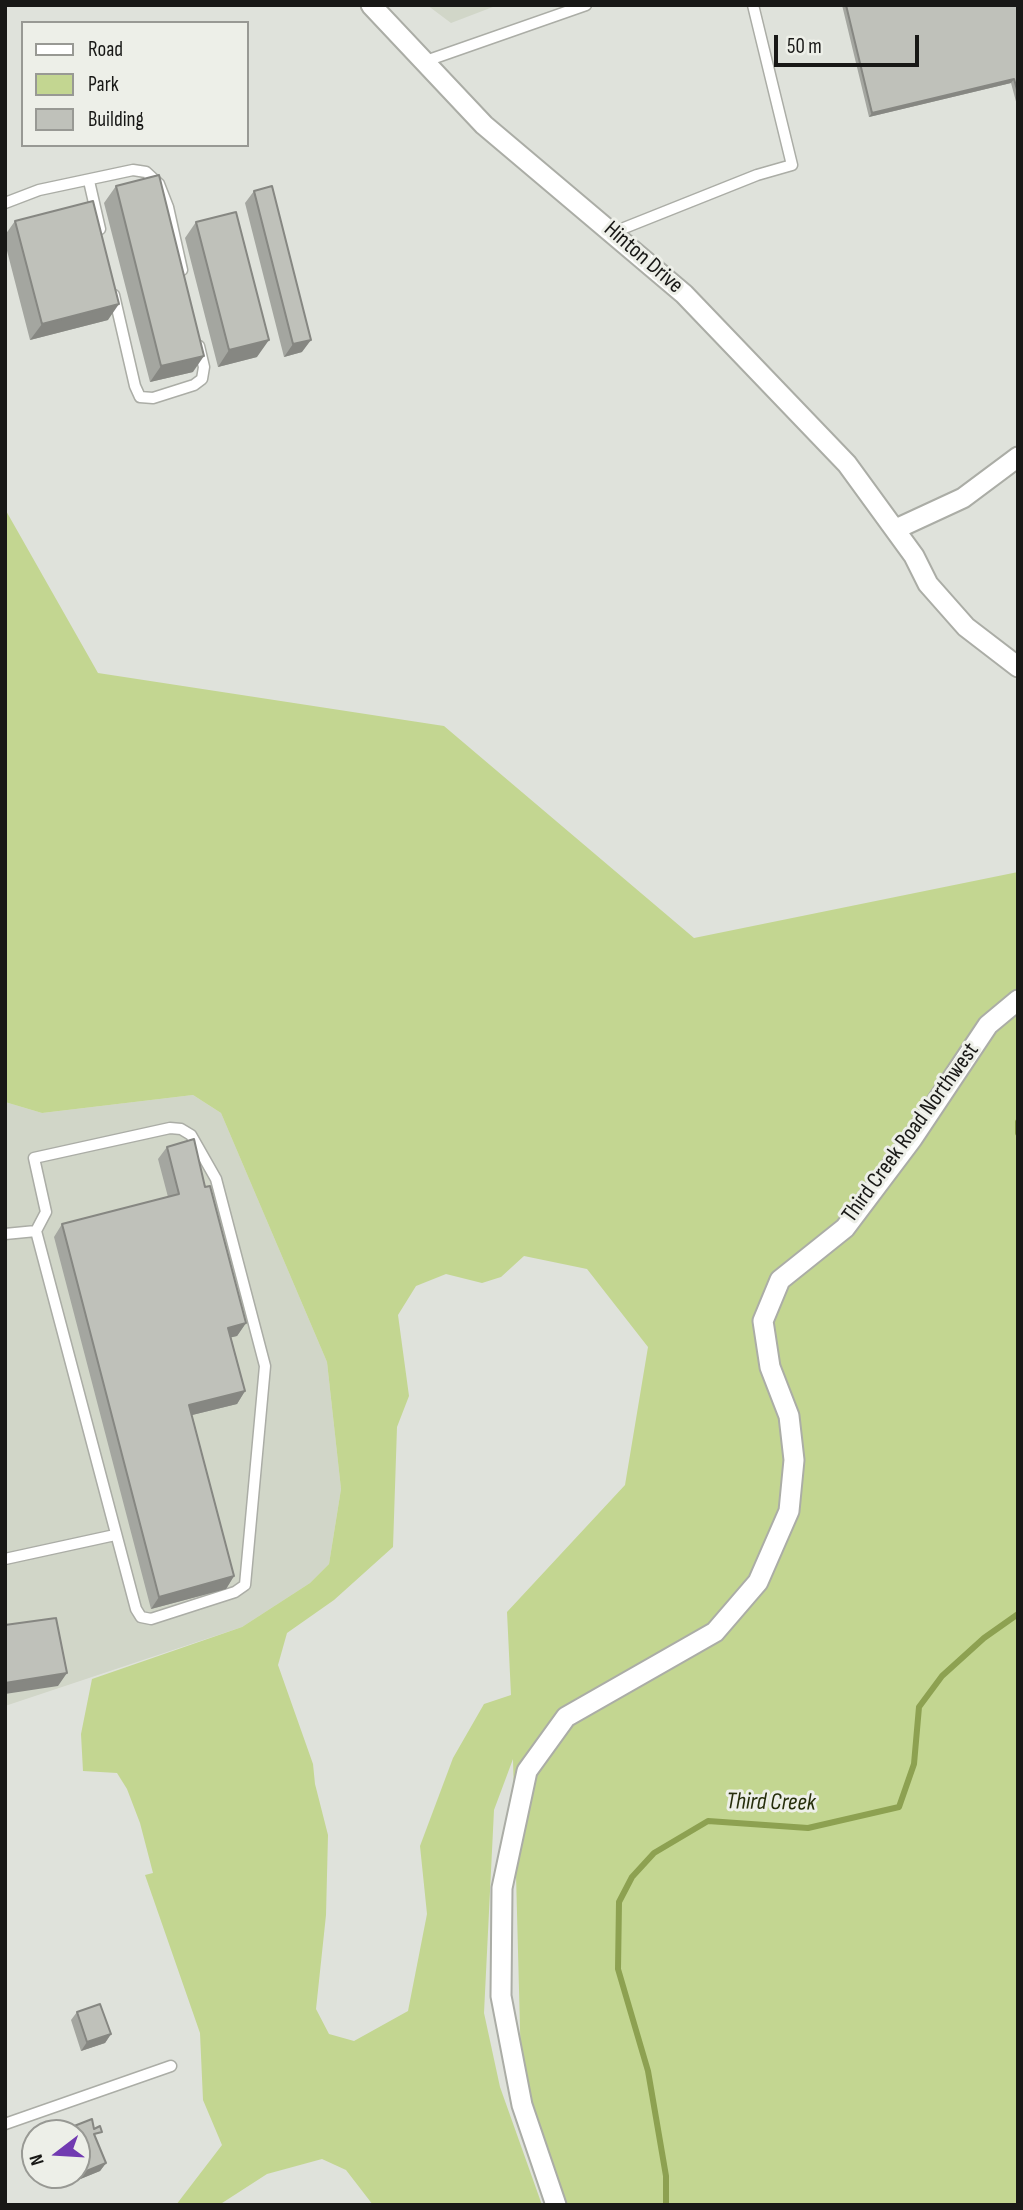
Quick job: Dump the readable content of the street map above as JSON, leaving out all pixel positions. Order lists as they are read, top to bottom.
{
  "streets": {
    "street": ["Hinton Drive", "Third Creek Road Northwest"]
  },
  "water": ["Third Creek"],
  "legend": ["Road", "Park", "Building"],
  "scale_bar": "50 m",
  "north": "left"
}
